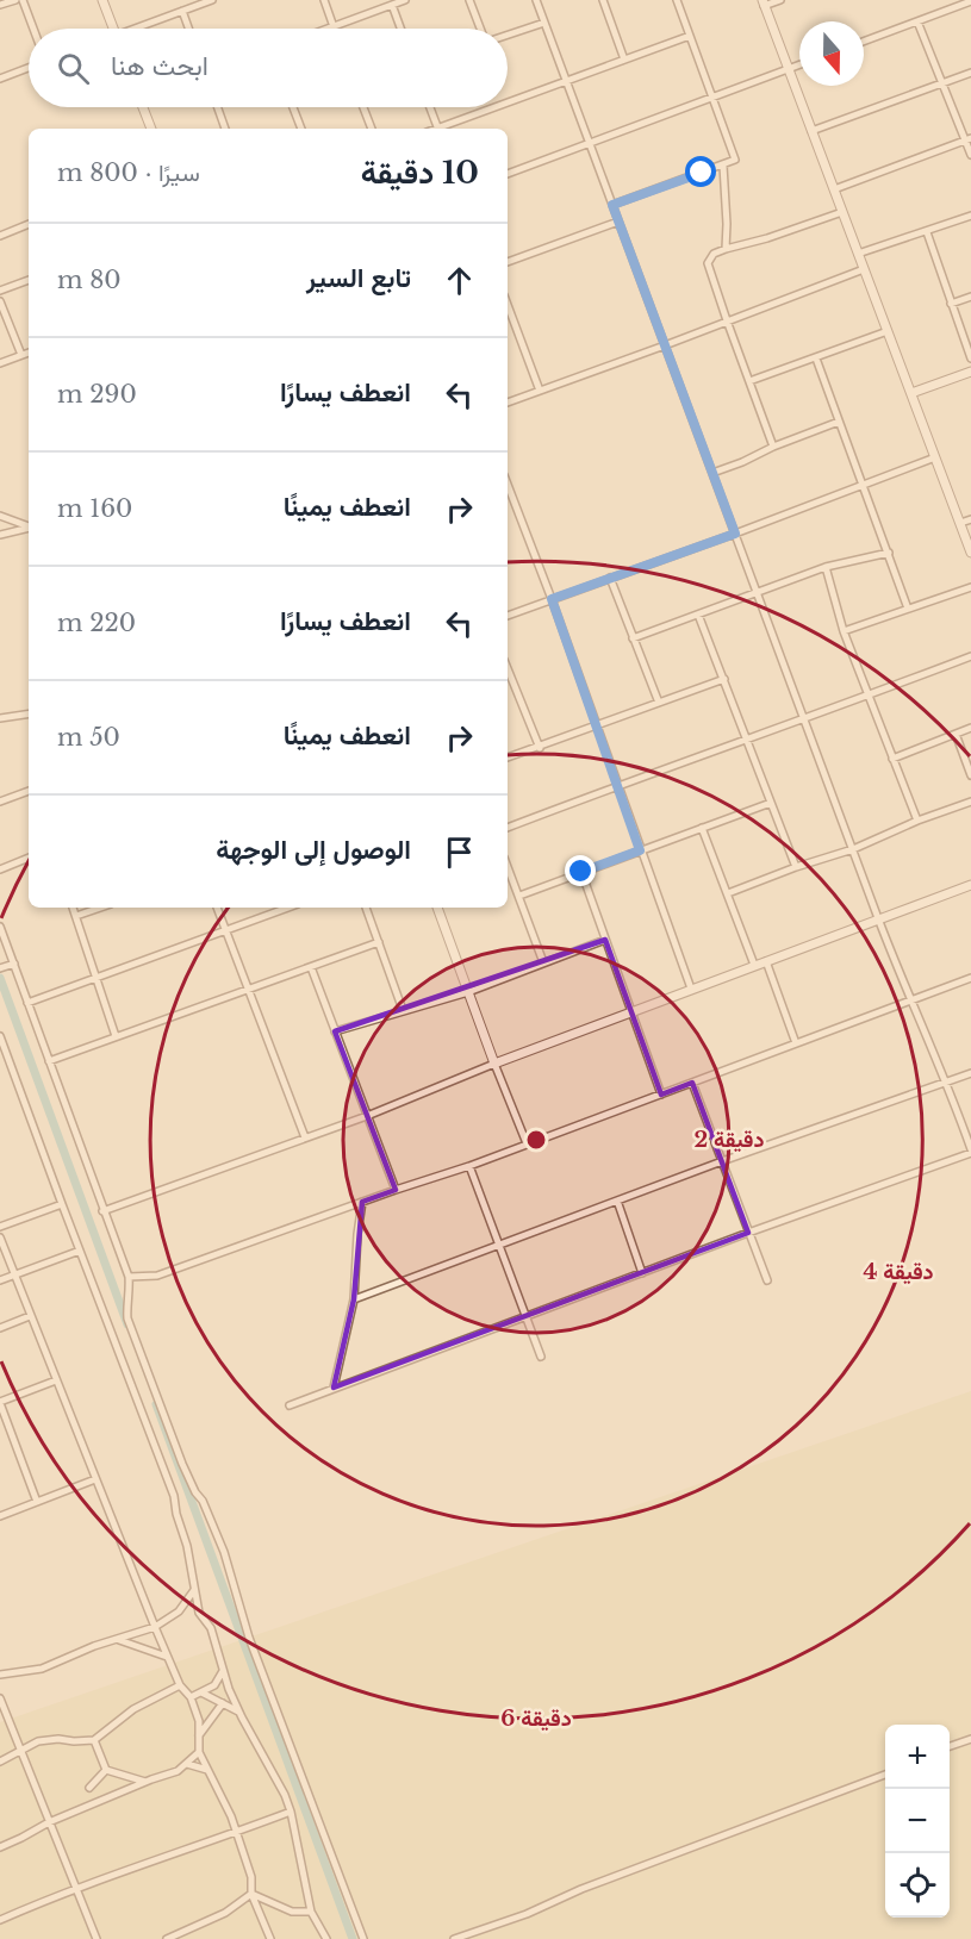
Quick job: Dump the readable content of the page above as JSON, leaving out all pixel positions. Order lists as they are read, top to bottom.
{
  "north": "bottom",
  "page": {
    "search": "ابحث هنا",
    "heading": ["10 دقيقة", "سيرًا · 800 m"],
    "list": [
      ["تابع السير", "80 m"],
      ["انعطف يسارًا", "290 m"],
      ["انعطف يمينًا", "160 m"],
      ["انعطف يسارًا", "220 m"],
      ["انعطف يمينًا", "50 m"],
      "الوصول إلى الوجهة"
    ],
    "map_buttons": ["+", "−"]
  },
  "rings": ["2 دقيقة", "4 دقيقة", "6 دقيقة"]
}
